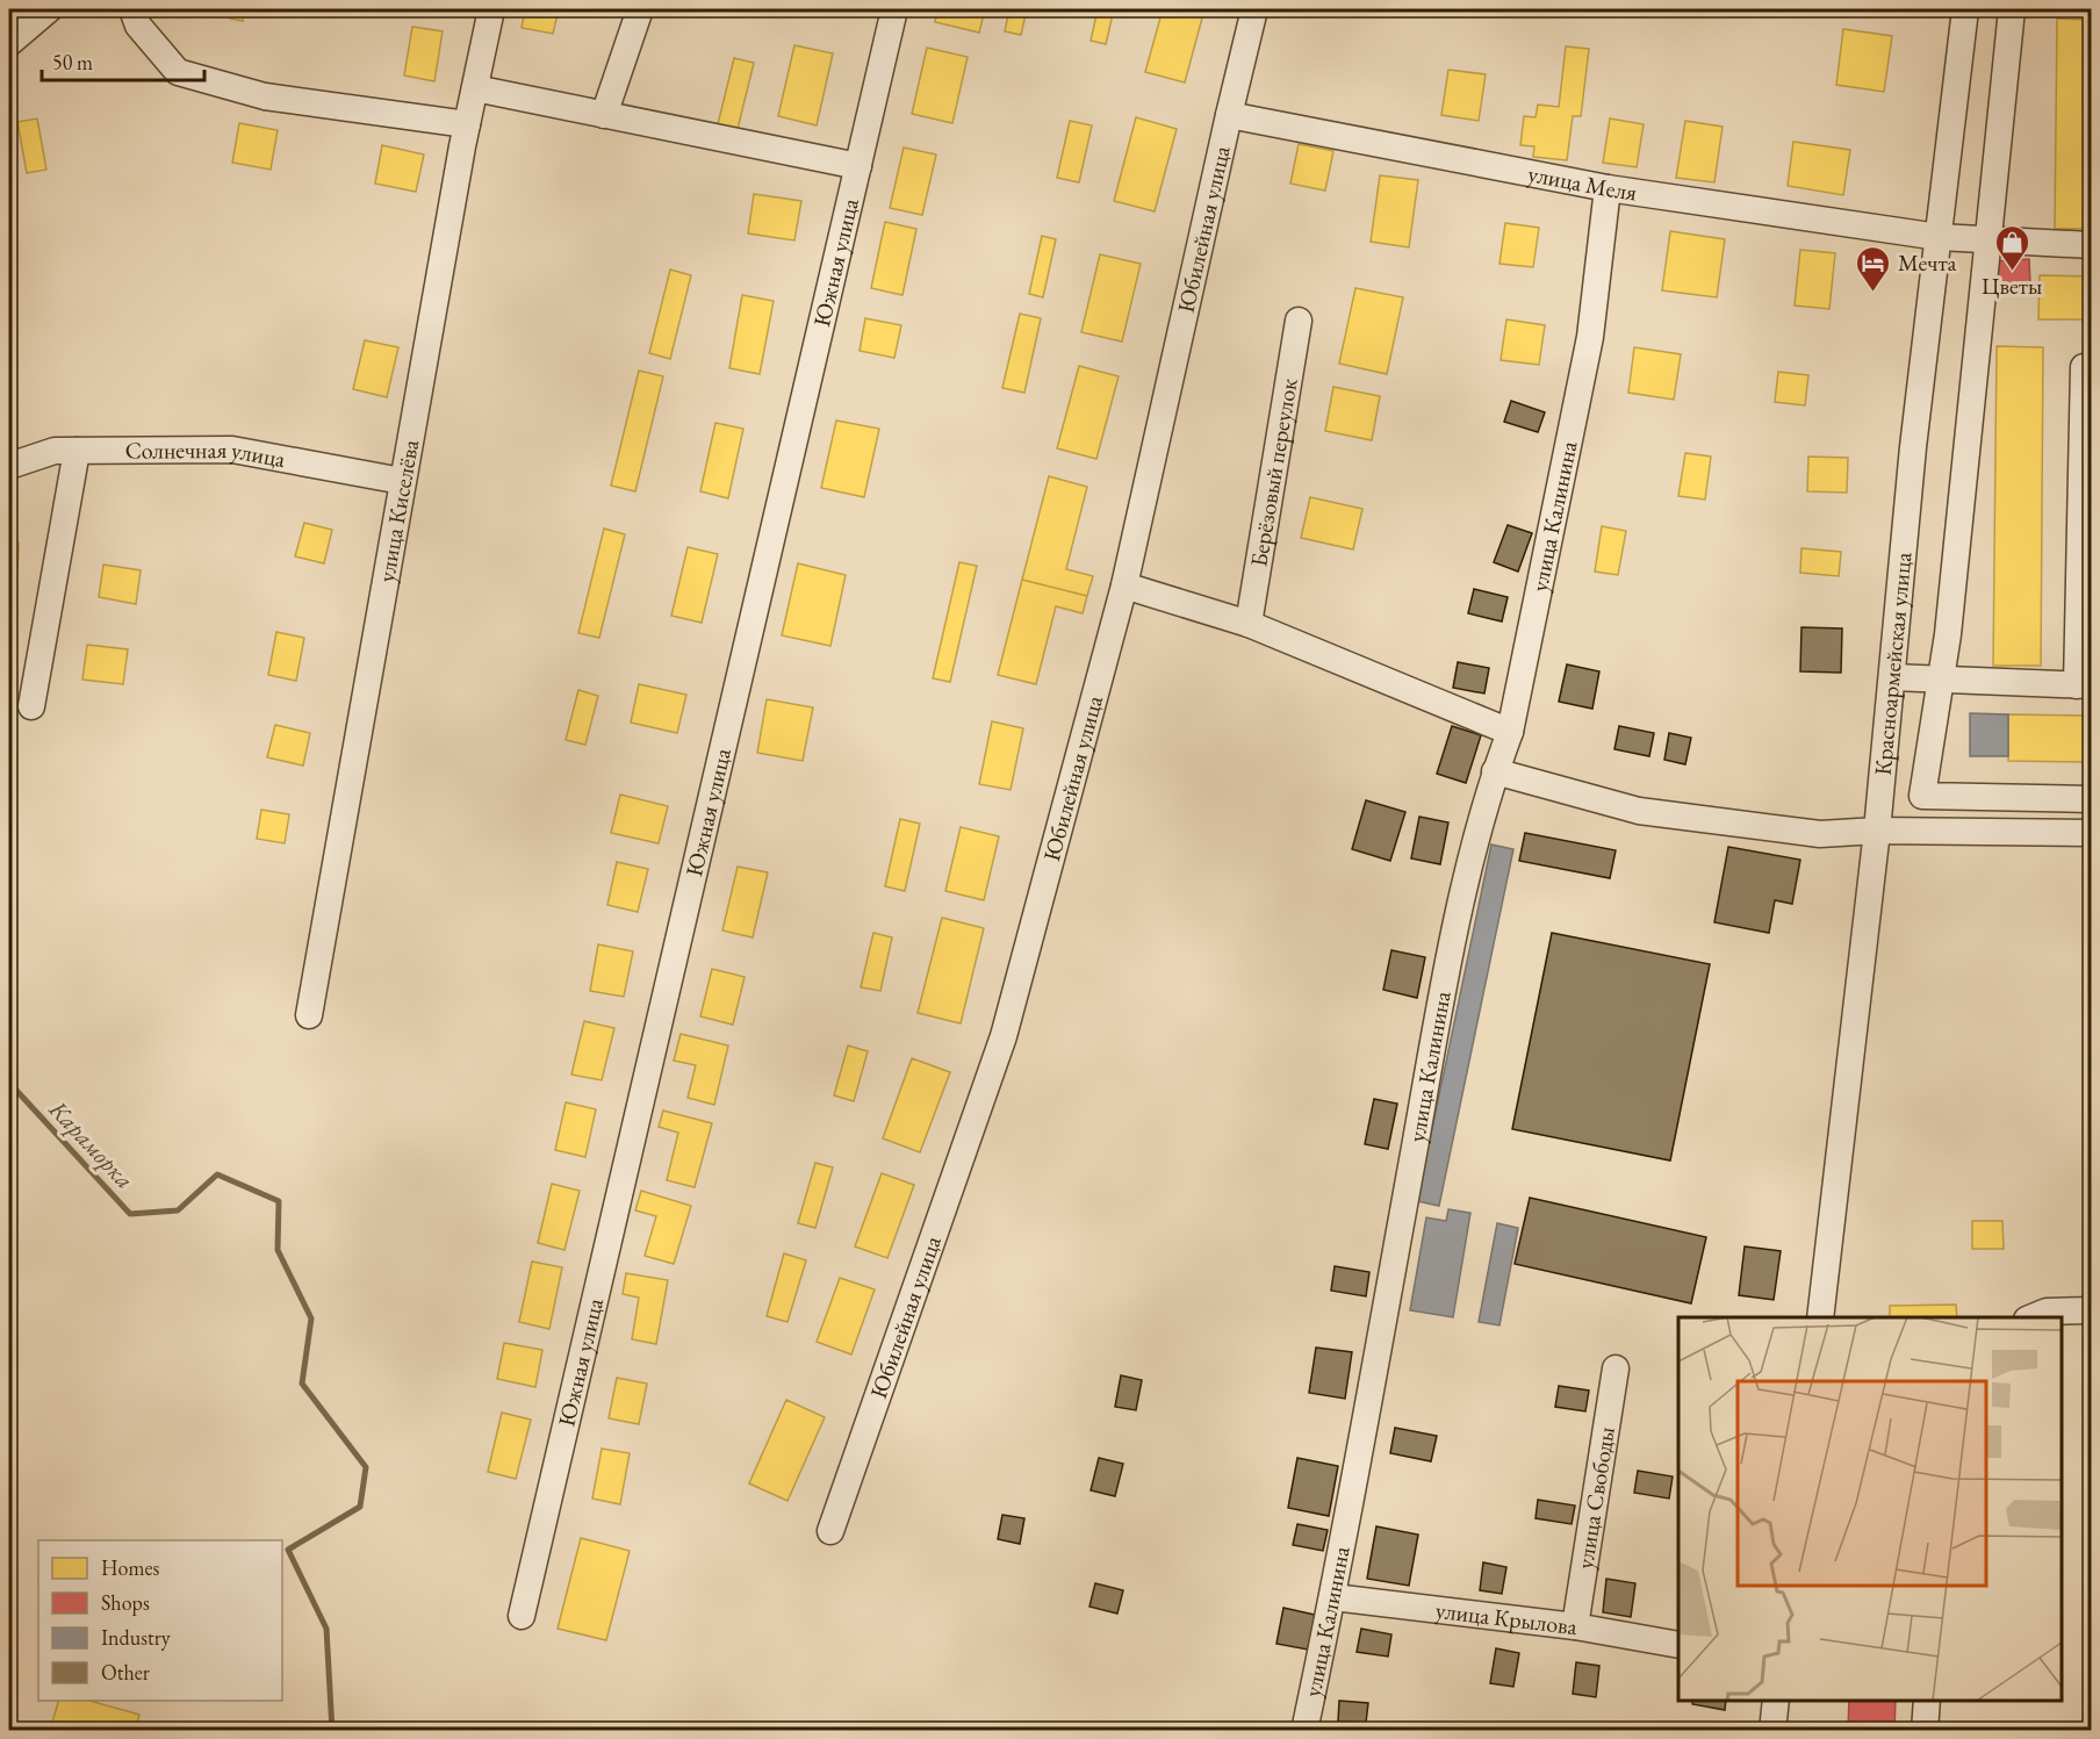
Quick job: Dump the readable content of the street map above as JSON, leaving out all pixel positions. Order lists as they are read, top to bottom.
{
  "streets": {
    "street": [
      "улица Меля",
      "Юбилейная улица",
      "Южная улица",
      "Солнечная улица",
      "Берёзовый переулок",
      "улица Киселёва",
      "улица Калинина",
      "Красноармейская улица",
      "улица Свободы",
      "улица Крылова"
    ]
  },
  "crossings": [
    ["улица Меля", "Юбилейная улица"],
    ["улица Меля", "улица Калинина"],
    ["улица Меля", "Красноармейская улица"],
    ["Солнечная улица", "улица Киселёва"],
    ["улица Калинина", "улица Крылова"],
    ["улица Свободы", "улица Крылова"]
  ],
  "water": ["Караморка"],
  "places": {
    "shop": ["Цветы"],
    "hotel": ["Мечта"]
  },
  "legend": [
    "Homes",
    "Shops",
    "Industry",
    "Other"
  ],
  "scale_bar": "50 m"
}
